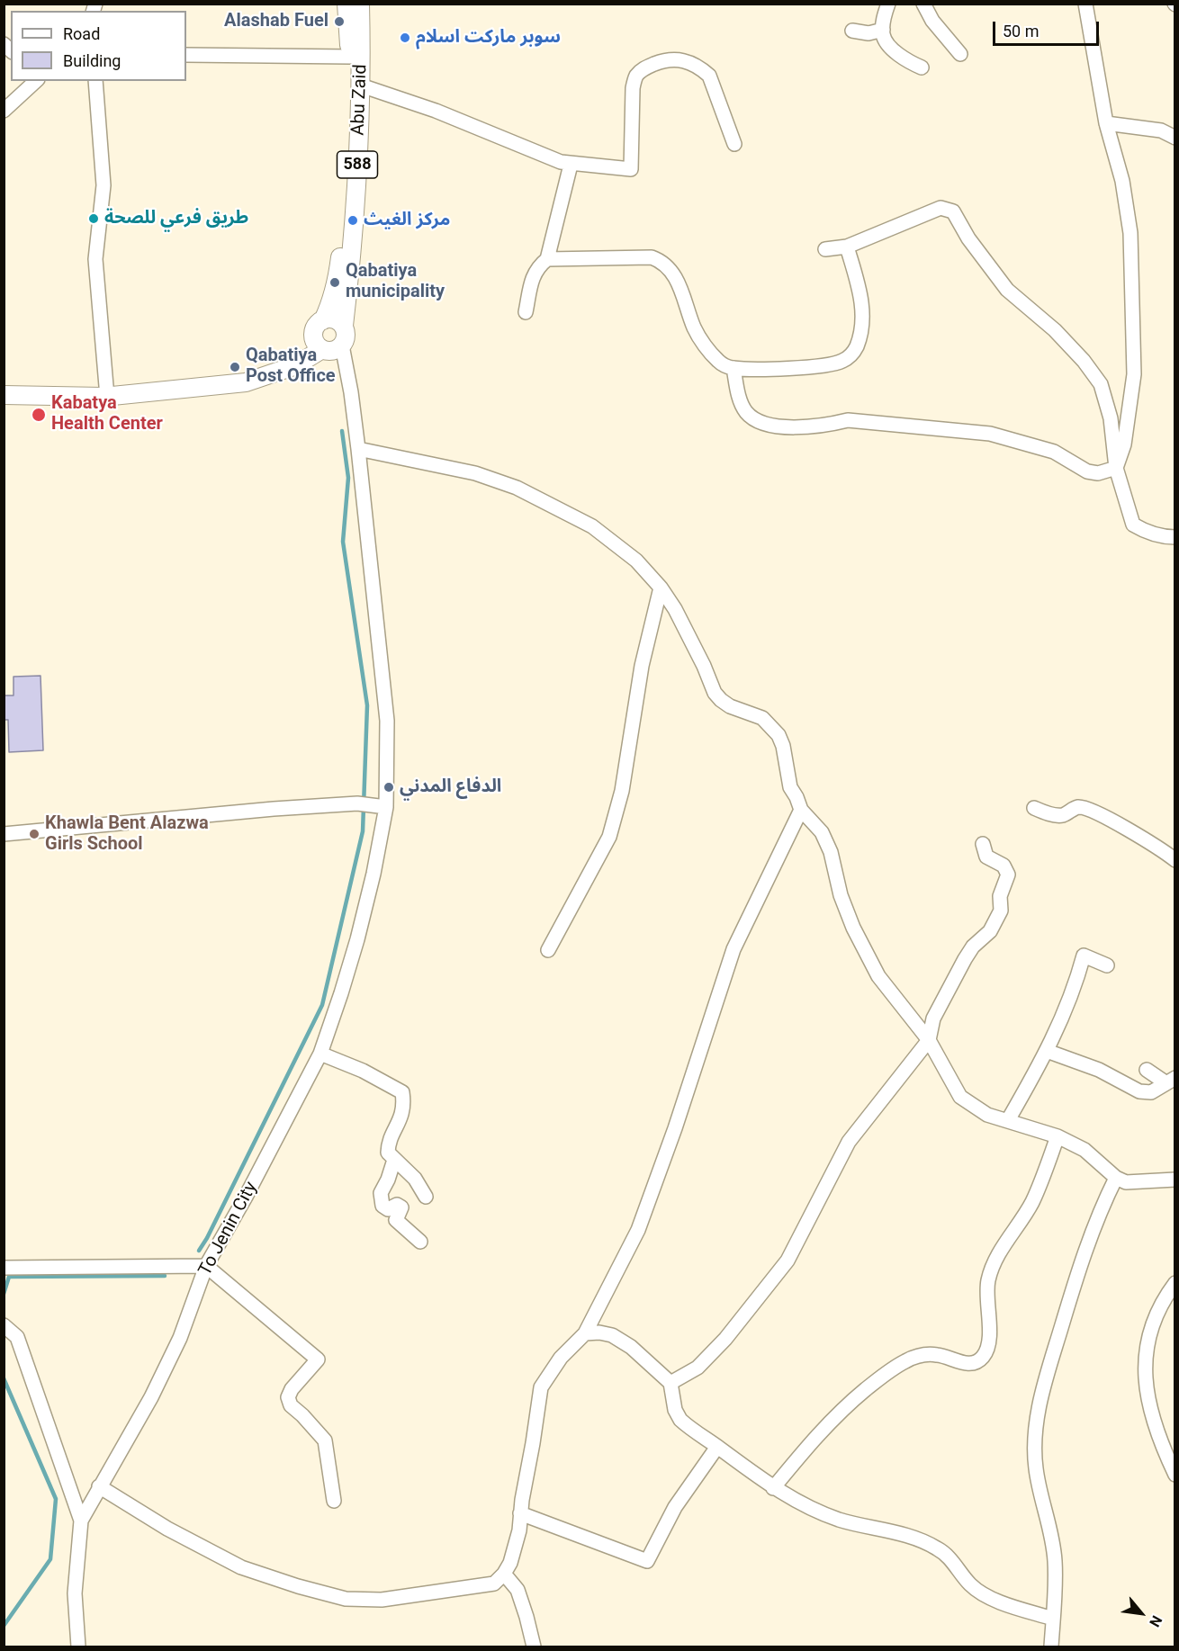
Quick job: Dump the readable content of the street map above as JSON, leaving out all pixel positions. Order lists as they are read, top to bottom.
{
  "streets": {
    "main road": ["Abu Zaid", "588"],
    "street": ["To Jenin City"]
  },
  "crossings": [
    ["Abu Zaid", "To Jenin City"]
  ],
  "places": [
    "Alashab Fuel",
    "سوبر ماركت اسلام",
    "طريق فرعي للصحة",
    "مركز الغيث",
    "Qabatiya municipality",
    "Qabatiya Post Office",
    "Kabatya Health Center",
    "الدفاع المدني",
    "Khawla Bent Alazwa Girls School"
  ],
  "legend": ["Road", "Building"],
  "scale_bar": "50 m",
  "north": "bottom right"
}
